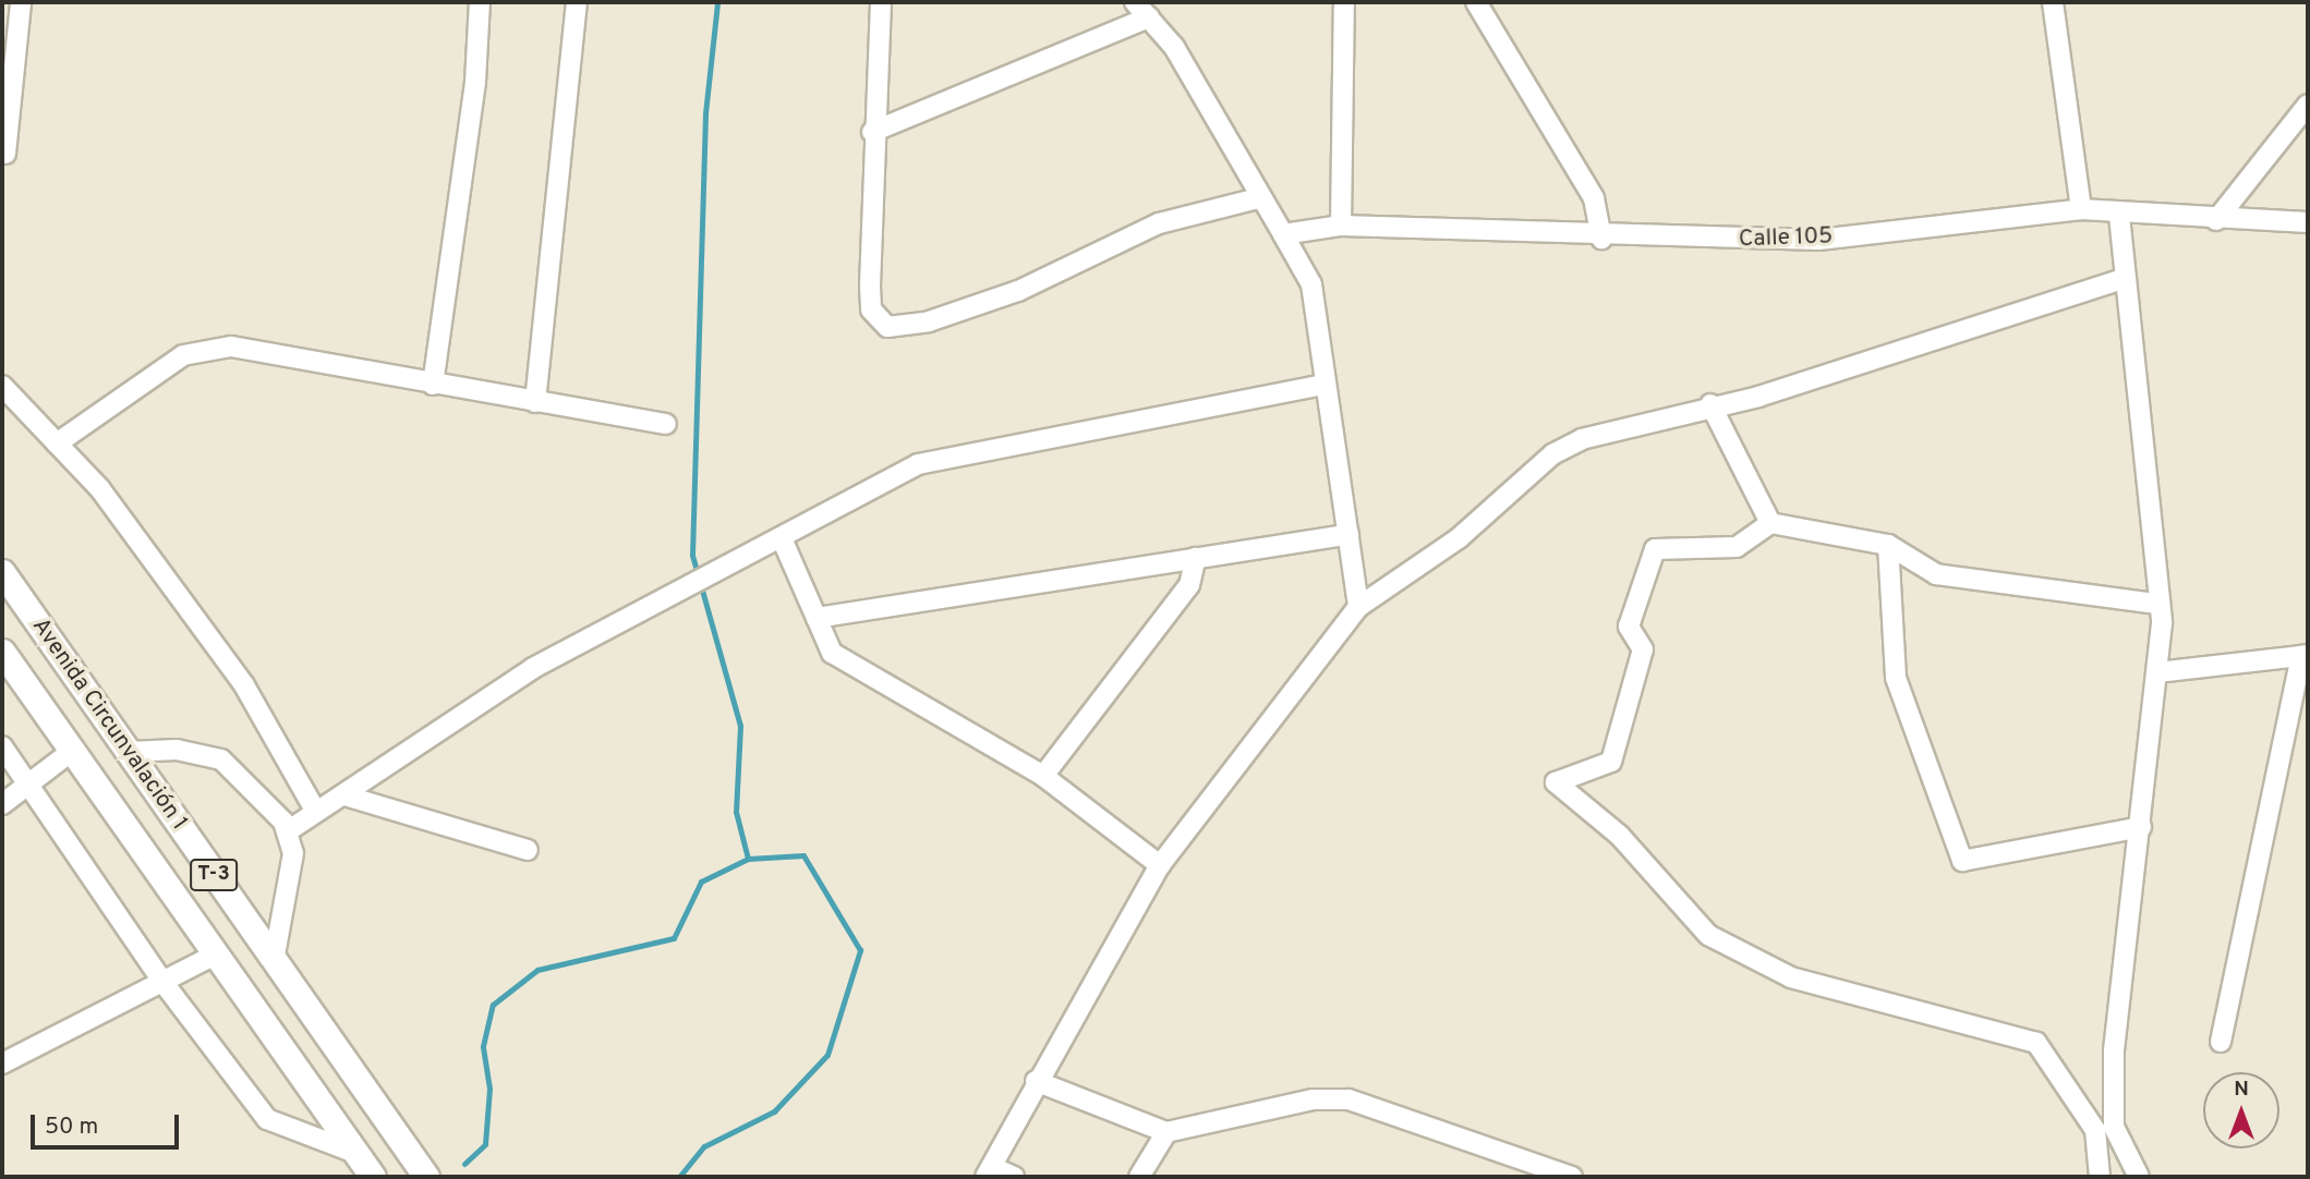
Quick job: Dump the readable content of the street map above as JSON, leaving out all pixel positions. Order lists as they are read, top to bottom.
{
  "streets": {
    "main road": ["Avenida Circunvalación 1", "T-3"],
    "street": ["Calle 105"]
  },
  "scale_bar": "50 m",
  "north": "top"
}
